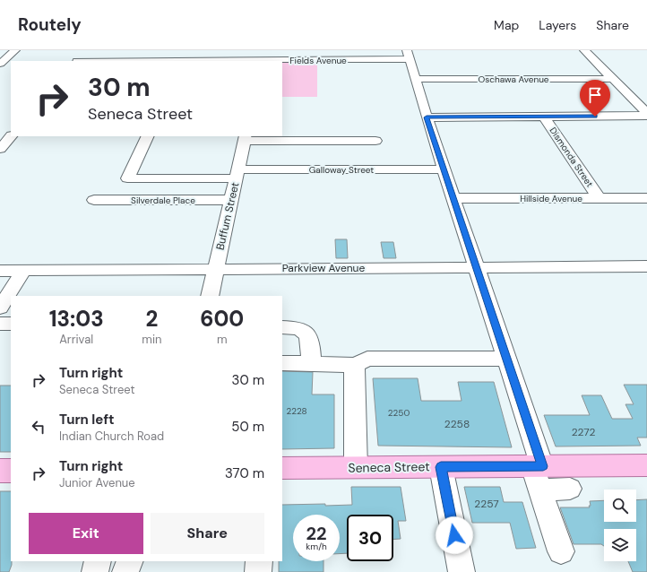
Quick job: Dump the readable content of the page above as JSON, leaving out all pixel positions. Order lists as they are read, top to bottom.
{
  "streets": {
    "main road": ["Seneca Street"],
    "street": [
      "Fields Avenue",
      "Oschawa Avenue",
      "Dismonda Street",
      "Galloway Street",
      "Hillside Avenue",
      "Silverdale Place",
      "Buffum Street",
      "Parkview Avenue"
    ]
  },
  "crossings": [
    ["Dismonda Street", "Hillside Avenue"],
    ["Galloway Street", "Buffum Street"],
    ["Silverdale Place", "Buffum Street"],
    ["Buffum Street", "Parkview Avenue"]
  ],
  "house_numbers": [
    "2228",
    "2250",
    "2258",
    "2272",
    "2257"
  ],
  "page": {
    "header": "Routely",
    "nav": ["Map", "Layers", "Share"],
    "turn": ["30 m", "Seneca Street"],
    "eta": [
      "13:03",
      "Arrival",
      "2",
      "min",
      "600",
      "m"
    ],
    "list": [
      {
        "name": "Turn right",
        "note": "Seneca Street",
        "value": "30 m"
      },
      {
        "name": "Turn left",
        "note": "Indian Church Road",
        "value": "50 m"
      },
      {
        "name": "Turn right",
        "note": "Junior Avenue",
        "value": "370 m"
      }
    ],
    "buttons": ["Exit", "Share"],
    "speed": "22 km/h",
    "limit": "30"
  }
}
